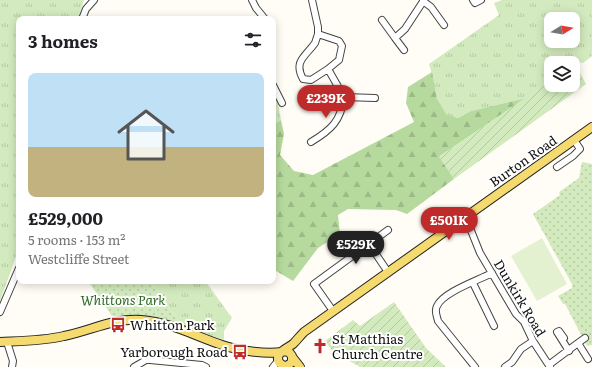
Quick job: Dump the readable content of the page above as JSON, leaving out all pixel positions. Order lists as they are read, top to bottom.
{
  "streets": {
    "main road": ["Burton Road"],
    "street": ["Dunkirk Road"]
  },
  "crossings": [
    ["Burton Road", "Dunkirk Road"]
  ],
  "parks": ["Whittons Park"],
  "places": {
    "bus stop": ["Whitton Park", "Yarborough Road"],
    "church": ["St Matthias Church Centre"]
  },
  "north": "right",
  "page": {
    "heading": "3 homes",
    "list": [
      {
        "name": "£529,000",
        "note": "5 rooms · 153 m² · Westcliffe Street"
      }
    ],
    "price": ["£239K", "£501K", "£529K"]
  }
}
